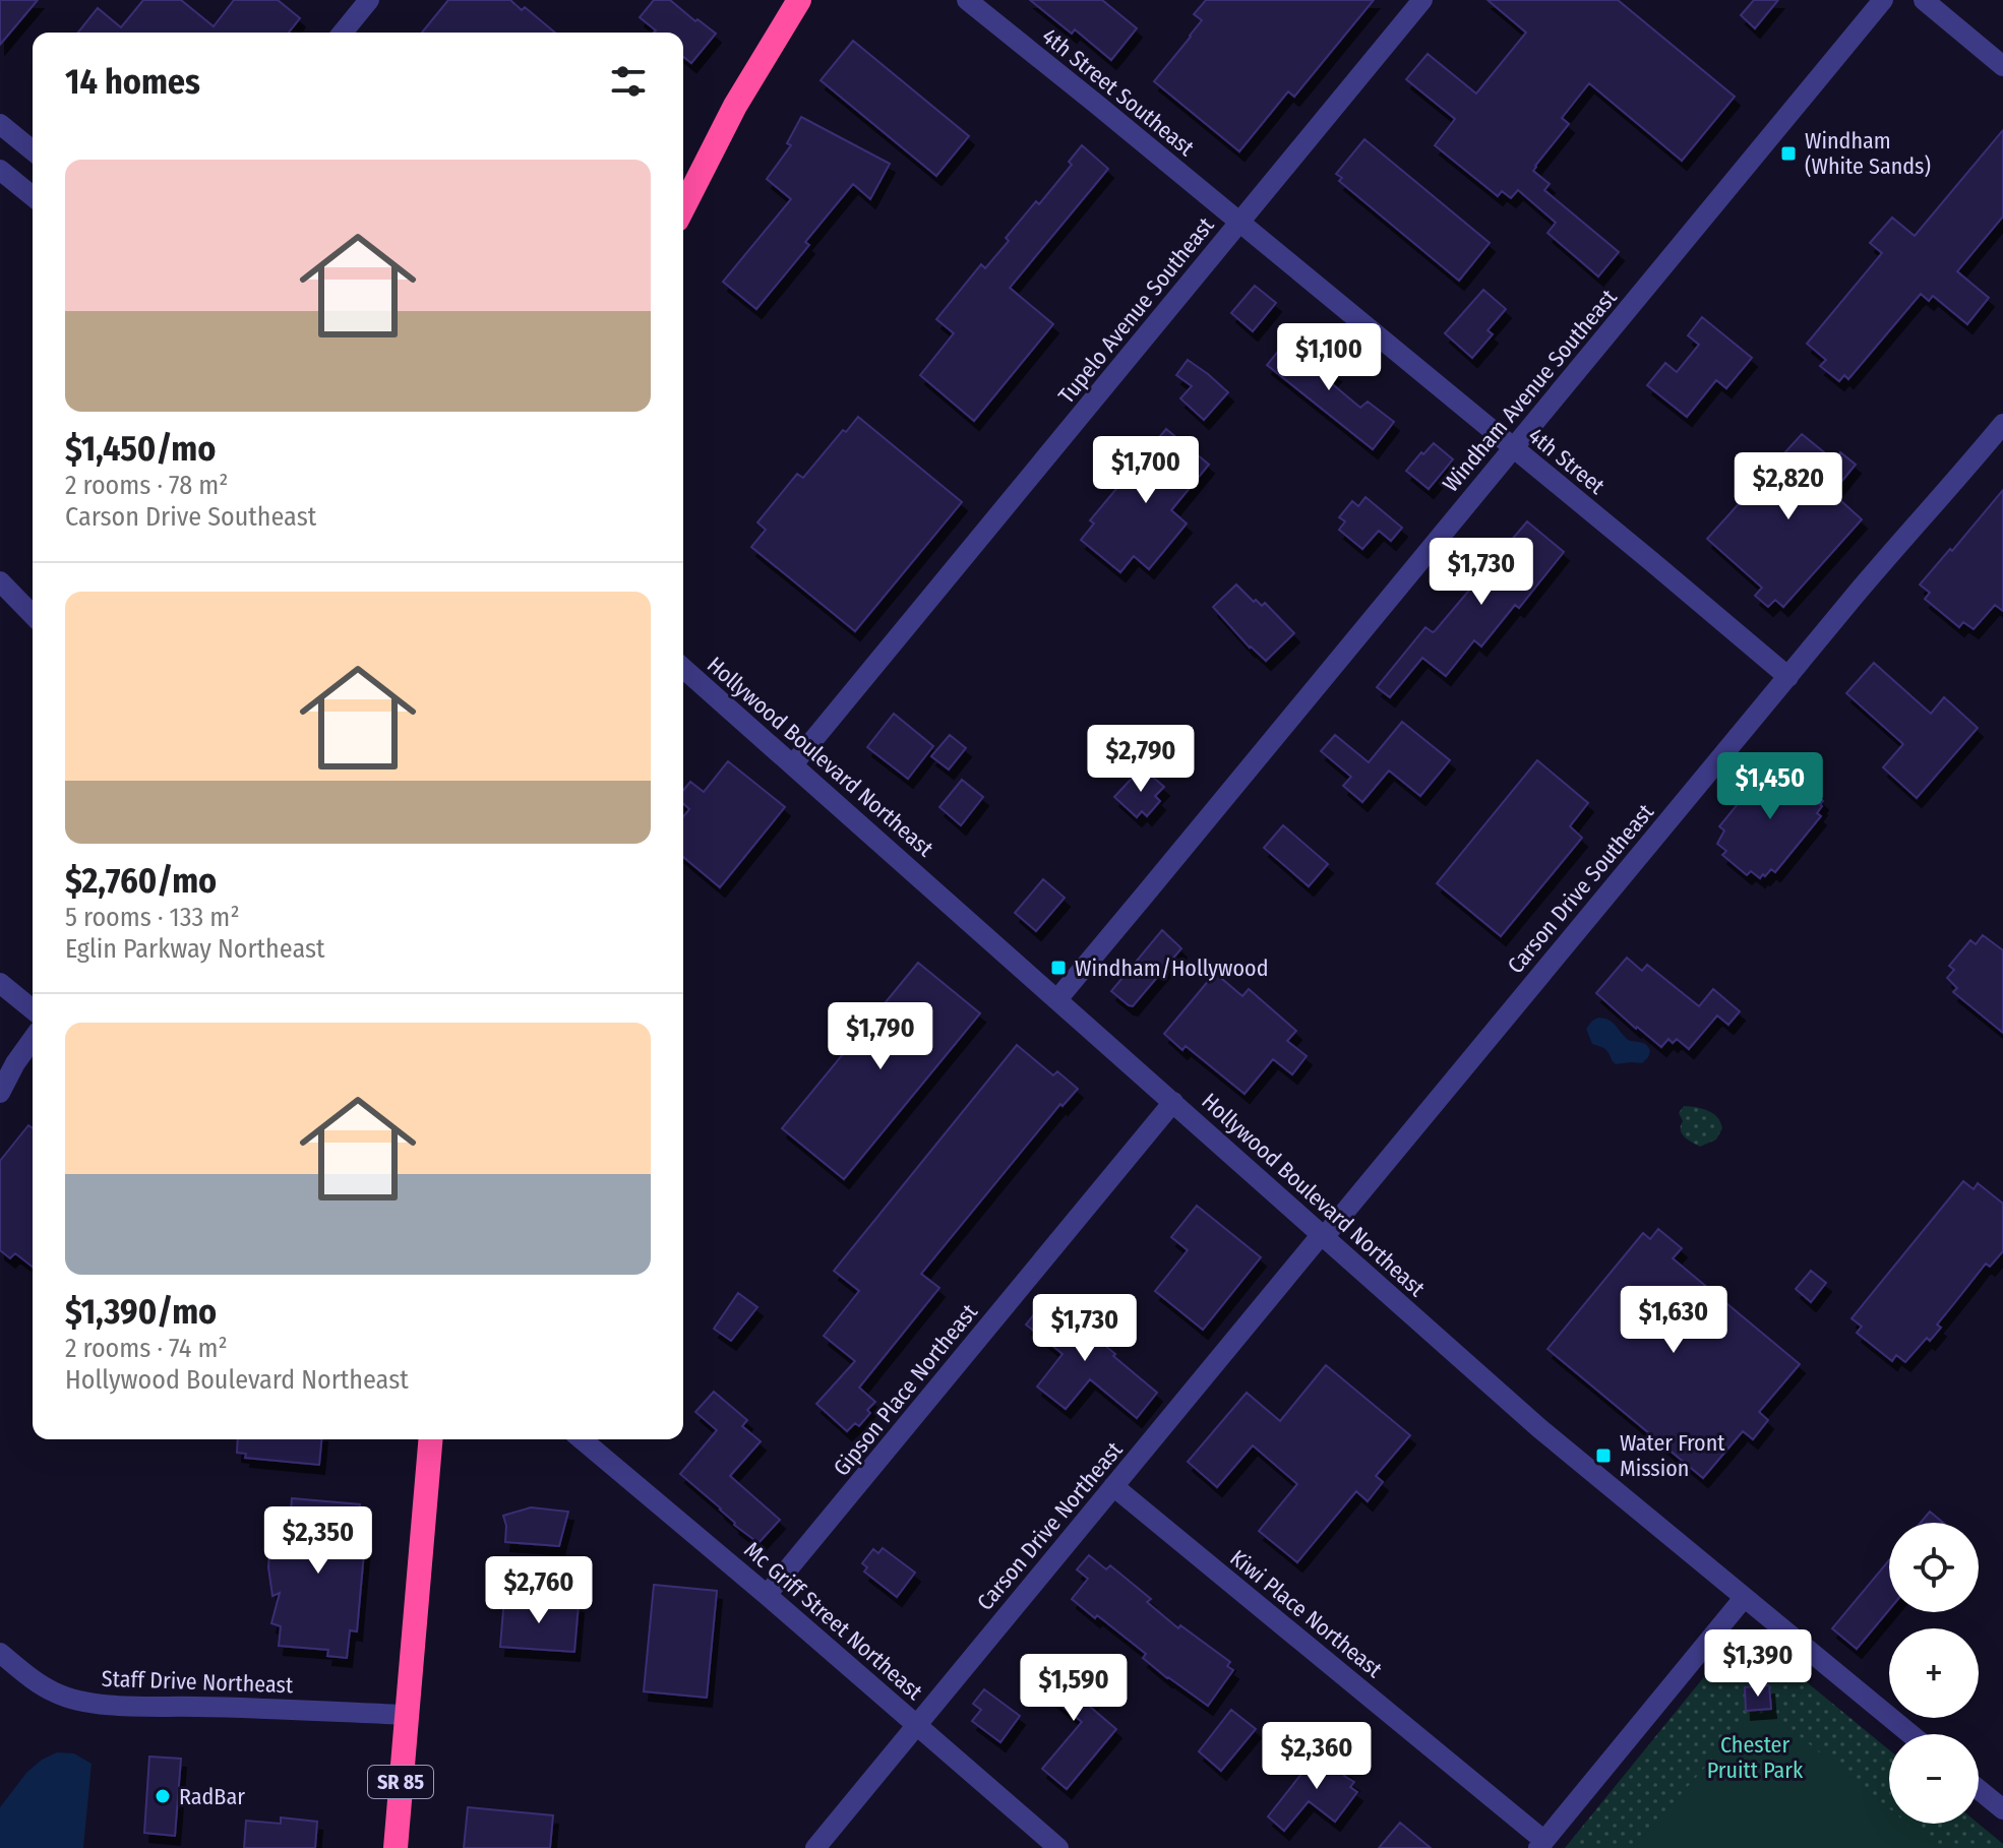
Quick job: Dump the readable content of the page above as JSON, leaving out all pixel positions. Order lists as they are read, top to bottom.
{
  "streets": {
    "highway": ["SR 85"],
    "street": [
      "4th Street Southeast",
      "Tupelo Avenue Southeast",
      "Windham Avenue Southeast",
      "4th Street",
      "Hollywood Boulevard Northeast",
      "Carson Drive Southeast",
      "Gipson Place Northeast",
      "Carson Drive Northeast",
      "Kiwi Place Northeast",
      "Mc Griff Street Northeast",
      "Staff Drive Northeast"
    ]
  },
  "crossings": [
    ["4th Street Southeast", "Tupelo Avenue Southeast"],
    ["4th Street Southeast", "4th Street"],
    ["Tupelo Avenue Southeast", "4th Street"],
    ["Tupelo Avenue Southeast", "Hollywood Boulevard Northeast"],
    ["Windham Avenue Southeast", "4th Street"],
    ["Windham Avenue Southeast", "Hollywood Boulevard Northeast"],
    ["4th Street", "Carson Drive Southeast"],
    ["Hollywood Boulevard Northeast", "Carson Drive Southeast"],
    ["Hollywood Boulevard Northeast", "Gipson Place Northeast"],
    ["Hollywood Boulevard Northeast", "Carson Drive Northeast"],
    ["Carson Drive Southeast", "Carson Drive Northeast"],
    ["Gipson Place Northeast", "Mc Griff Street Northeast"],
    ["Carson Drive Northeast", "Kiwi Place Northeast"],
    ["Carson Drive Northeast", "Mc Griff Street Northeast"],
    ["Staff Drive Northeast", "SR 85"]
  ],
  "parks": ["Chester Pruitt Park"],
  "places": {
    "transit": ["Windham (White Sands)", "Windham/Hollywood", "Water Front Mission"],
    "other": ["RadBar"]
  },
  "page": {
    "heading": "14 homes",
    "list": [
      {
        "name": "$1,450/mo",
        "note": "2 rooms · 78 m² · Carson Drive Southeast"
      },
      {
        "name": "$2,760/mo",
        "note": "5 rooms · 133 m² · Eglin Parkway Northeast"
      },
      {
        "name": "$1,390/mo",
        "note": "2 rooms · 74 m² · Hollywood Boulevard Northeast"
      }
    ],
    "price": [
      "$1,100",
      "$1,700",
      "$2,820",
      "$1,730",
      "$2,790",
      "$1,450",
      "$1,790",
      "$1,630",
      "$1,730",
      "$2,350",
      "$2,760",
      "$1,390",
      "$1,590",
      "$2,360"
    ],
    "map_buttons": ["+", "−"]
  }
}
